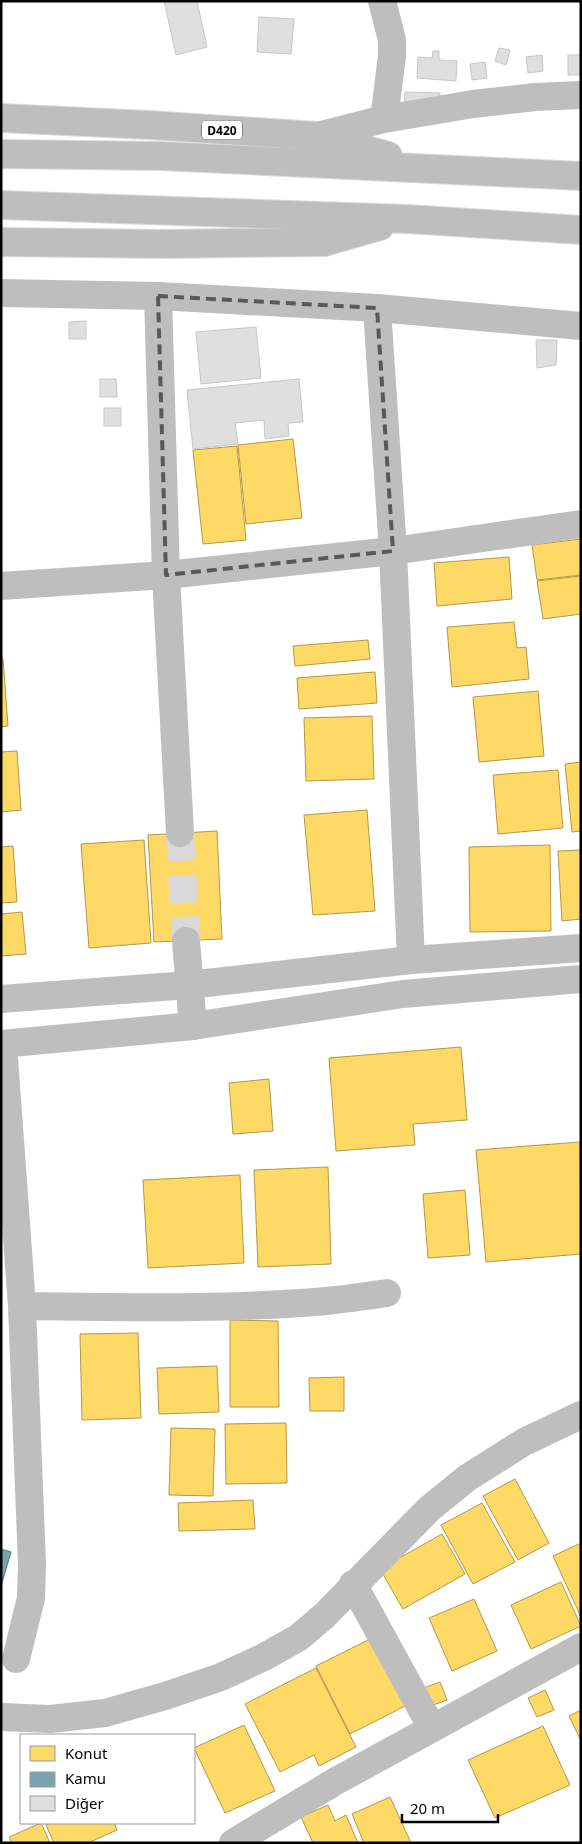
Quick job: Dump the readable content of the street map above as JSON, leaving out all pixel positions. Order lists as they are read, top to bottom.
{
  "streets": {
    "main road": ["D420"]
  },
  "legend": ["Konut", "Kamu", "Diğer"],
  "scale_bar": "20 m"
}
